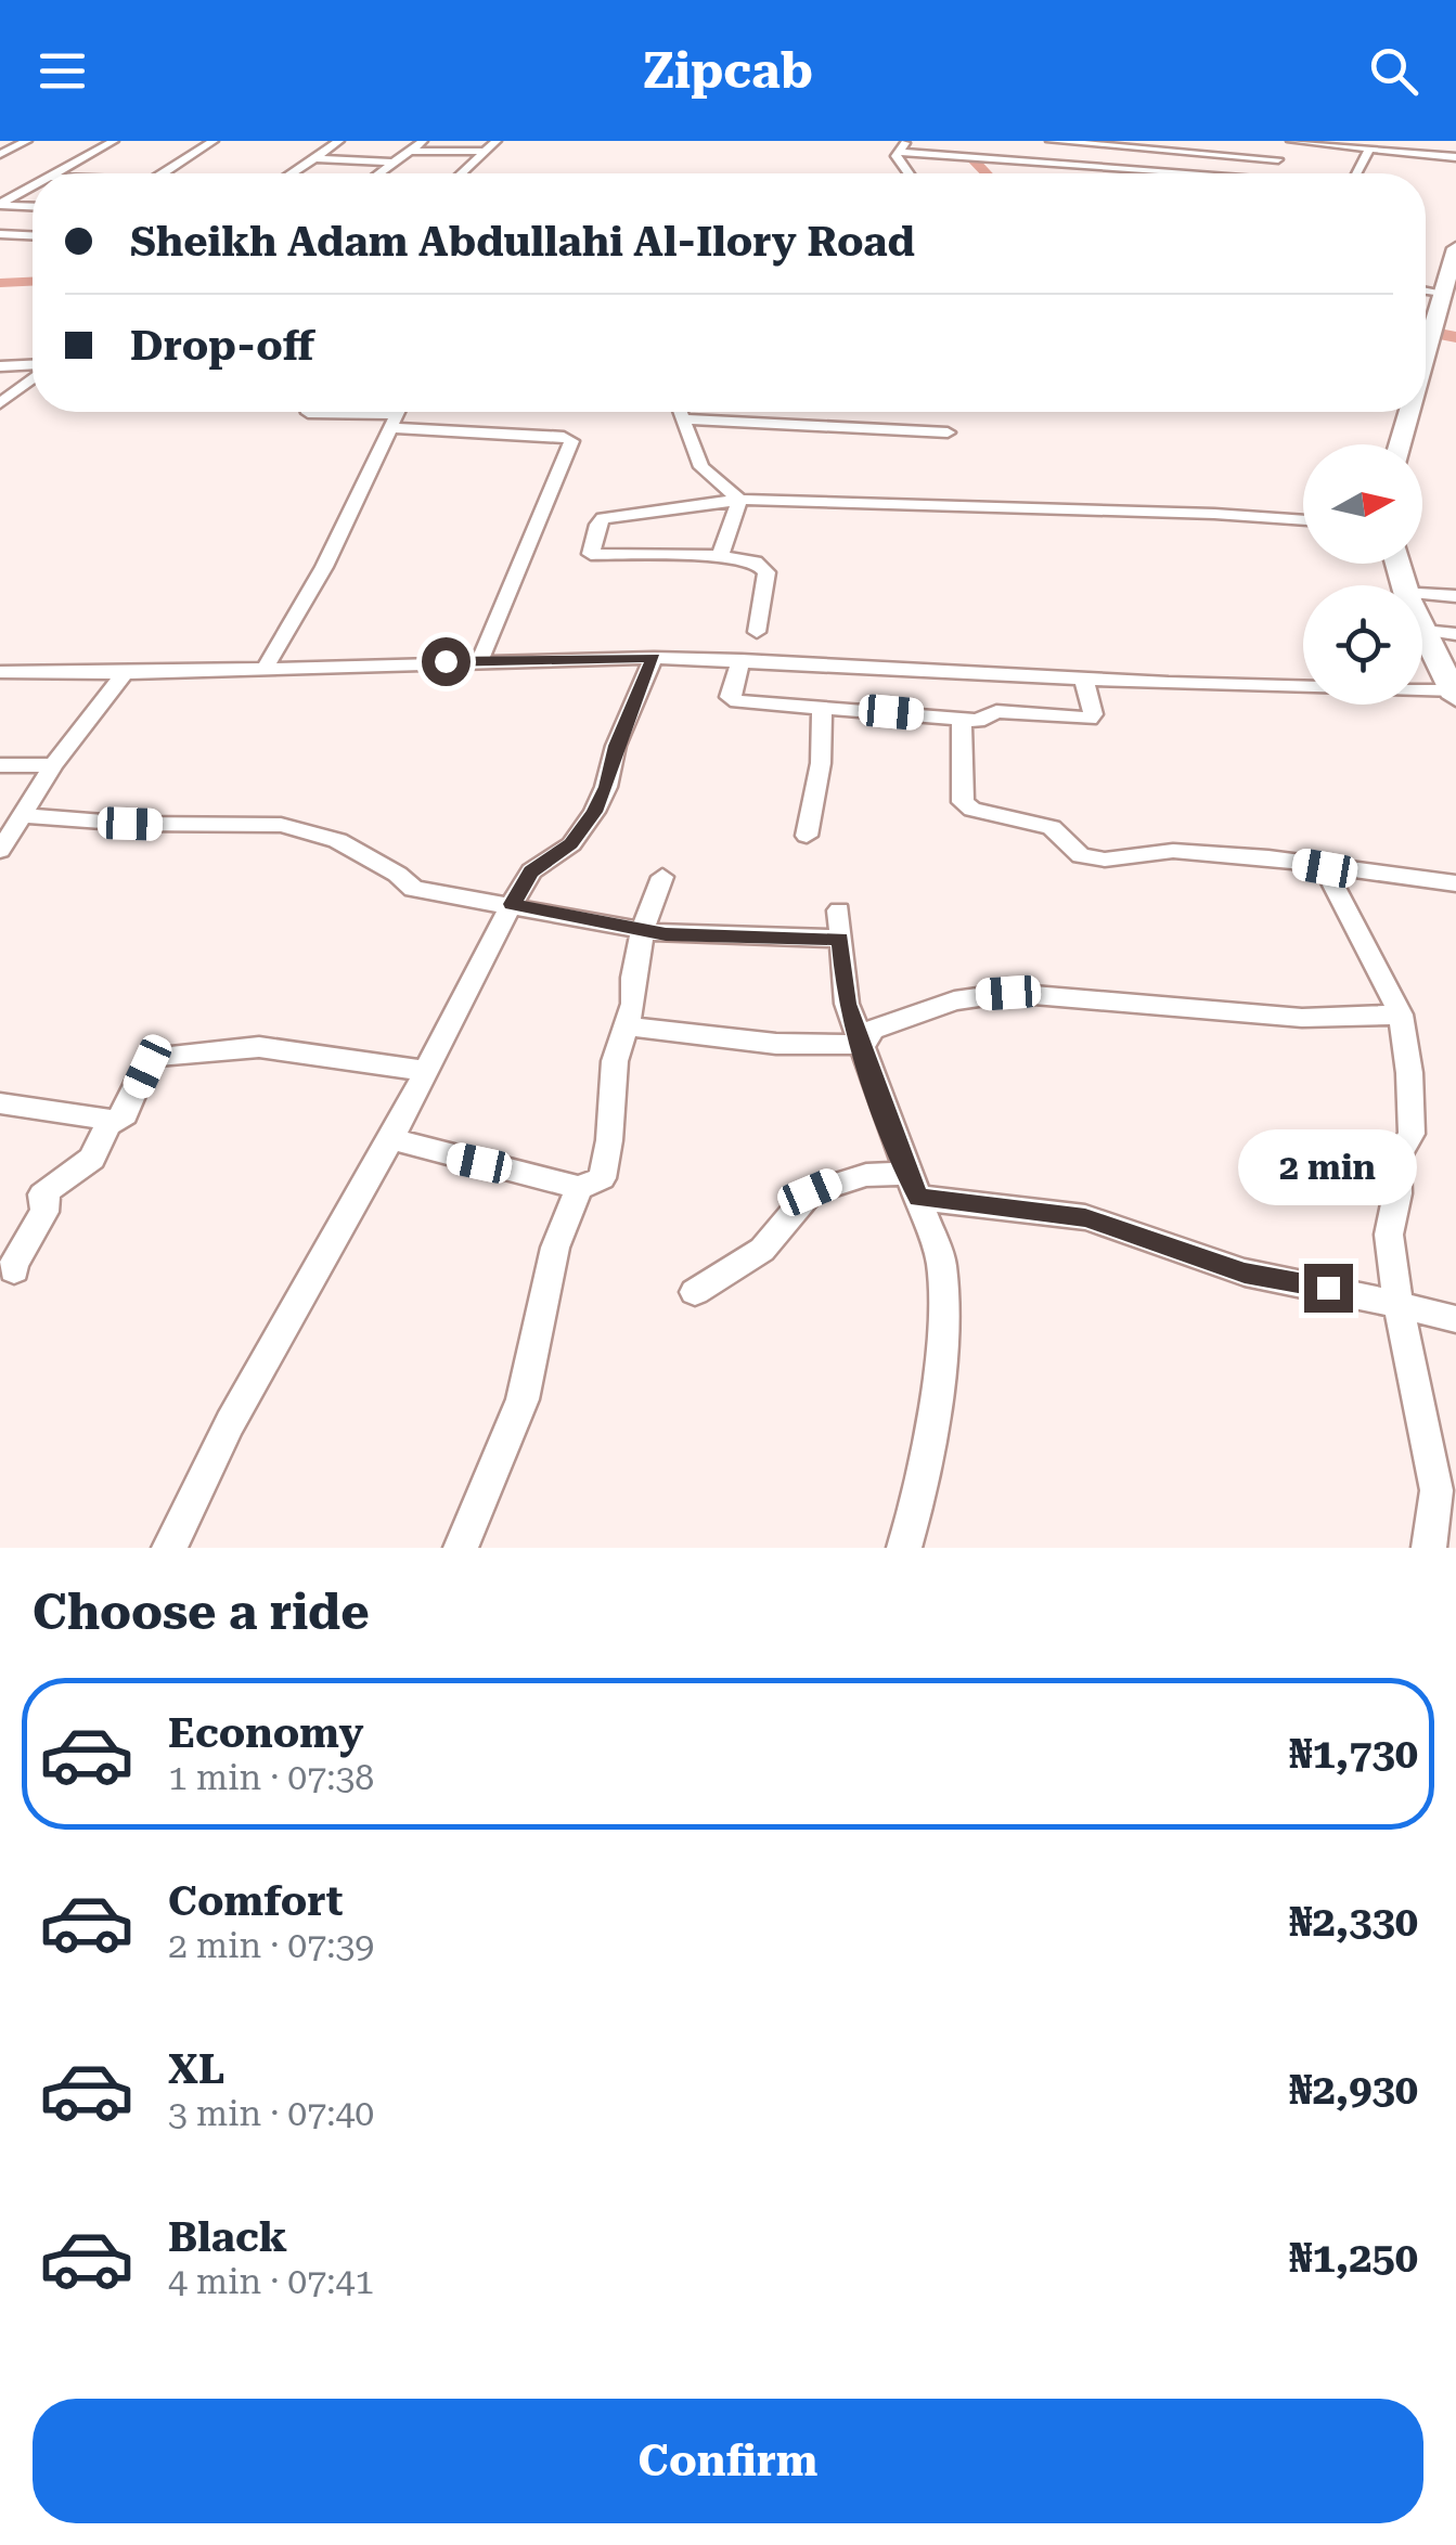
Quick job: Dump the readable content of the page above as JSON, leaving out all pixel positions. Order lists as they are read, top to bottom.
{
  "north": "right",
  "page": {
    "header": "Zipcab",
    "banner": ["Sheikh Adam Abdullahi Al-Ilory Road", "Drop-off"],
    "bubble": "2 min",
    "heading": "Choose a ride",
    "list": [
      {
        "name": "Economy",
        "note": "1 min · 07:38",
        "value": "₦1,730"
      },
      {
        "name": "Comfort",
        "note": "2 min · 07:39",
        "value": "₦2,330"
      },
      {
        "name": "XL",
        "note": "3 min · 07:40",
        "value": "₦2,930"
      },
      {
        "name": "Black",
        "note": "4 min · 07:41",
        "value": "₦1,250"
      }
    ],
    "buttons": "Confirm"
  }
}
